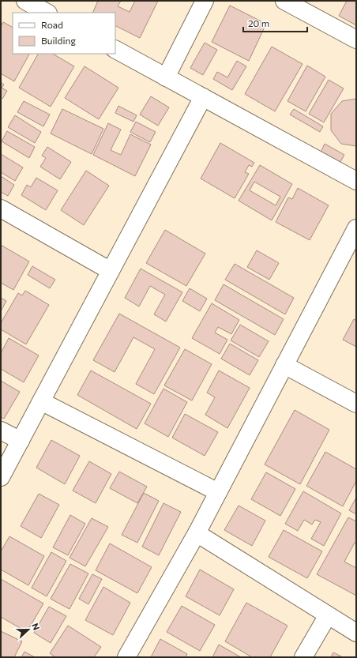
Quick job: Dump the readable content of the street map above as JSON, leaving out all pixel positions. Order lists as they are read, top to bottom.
{
  "legend": ["Road", "Building"],
  "scale_bar": "20 m",
  "north": "right"
}
